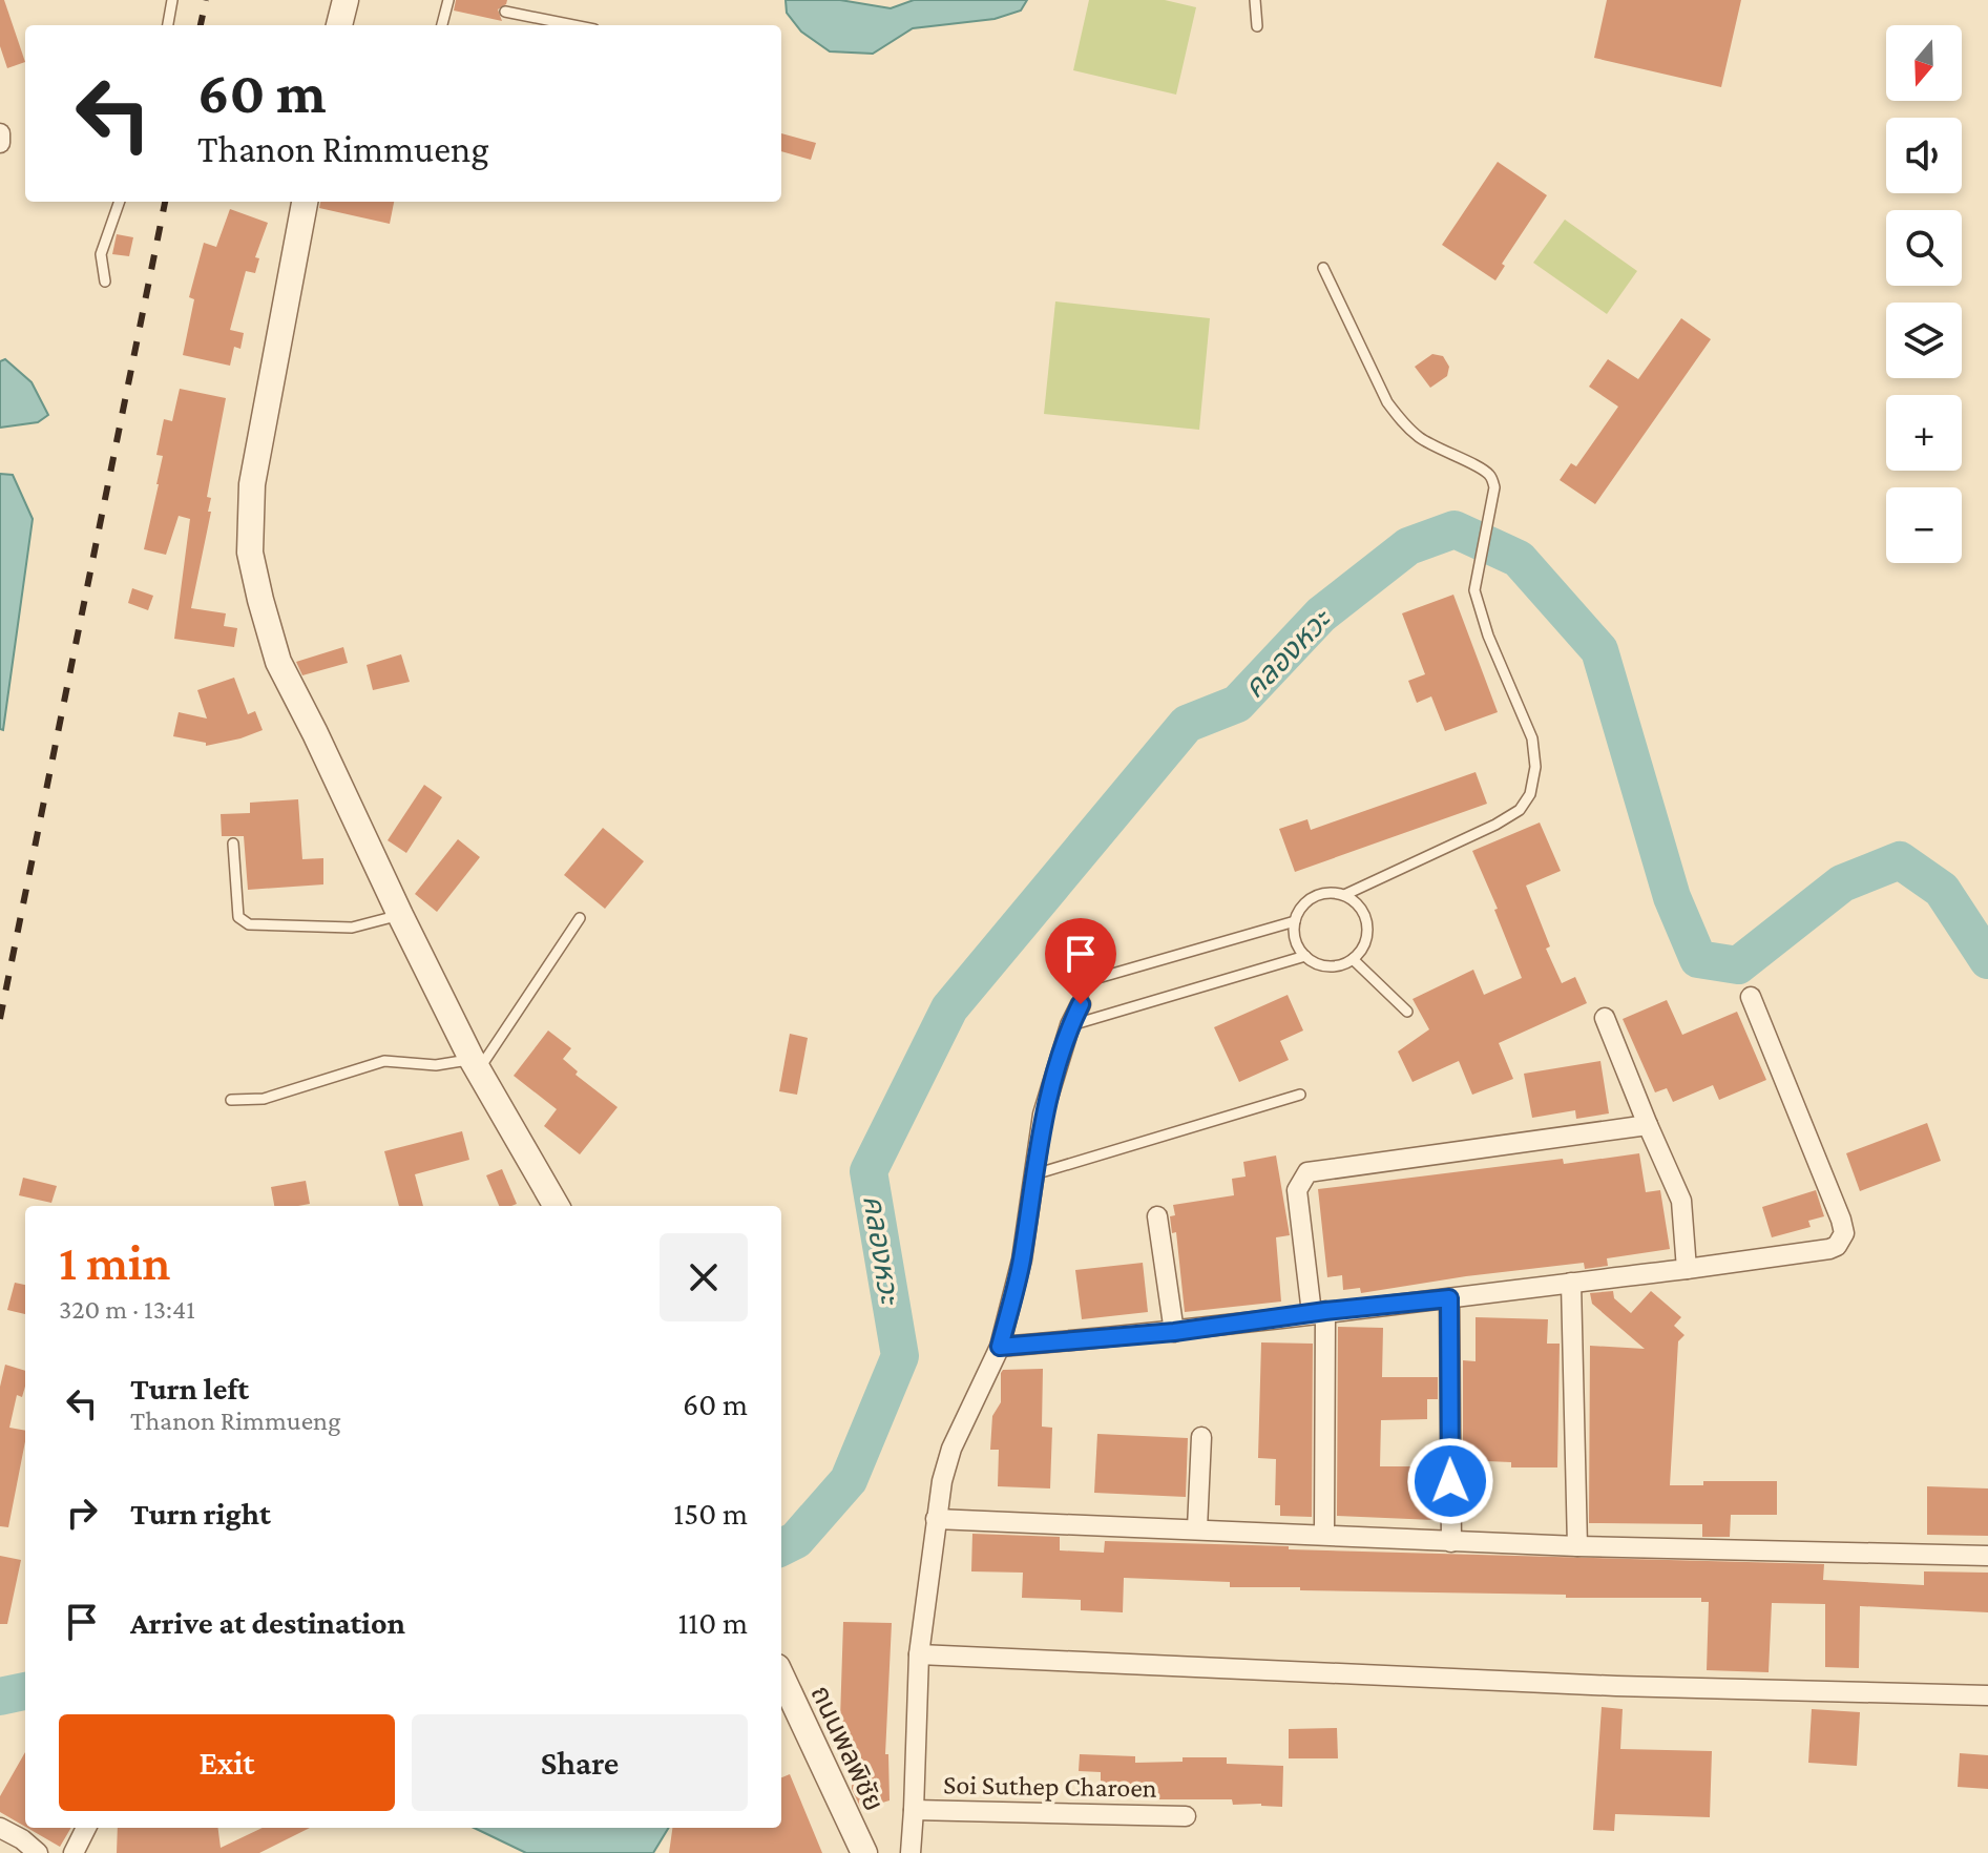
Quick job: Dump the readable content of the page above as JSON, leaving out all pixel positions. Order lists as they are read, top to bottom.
{
  "streets": {
    "street": ["ถนนพลพิชัย", "Soi Suthep Charoen"]
  },
  "water": ["คลองหวะ"],
  "north": "bottom",
  "page": {
    "map_buttons": ["+", "−"],
    "turn": ["60 m", "Thanon Rimmueng"],
    "heading": ["1 min", "320 m · 13:41"],
    "list": [
      {
        "name": "Turn left",
        "note": "Thanon Rimmueng",
        "value": "60 m"
      },
      {
        "name": "Turn right",
        "value": "150 m"
      },
      {
        "name": "Arrive at destination",
        "value": "110 m"
      }
    ],
    "buttons": ["Exit", "Share"]
  }
}
